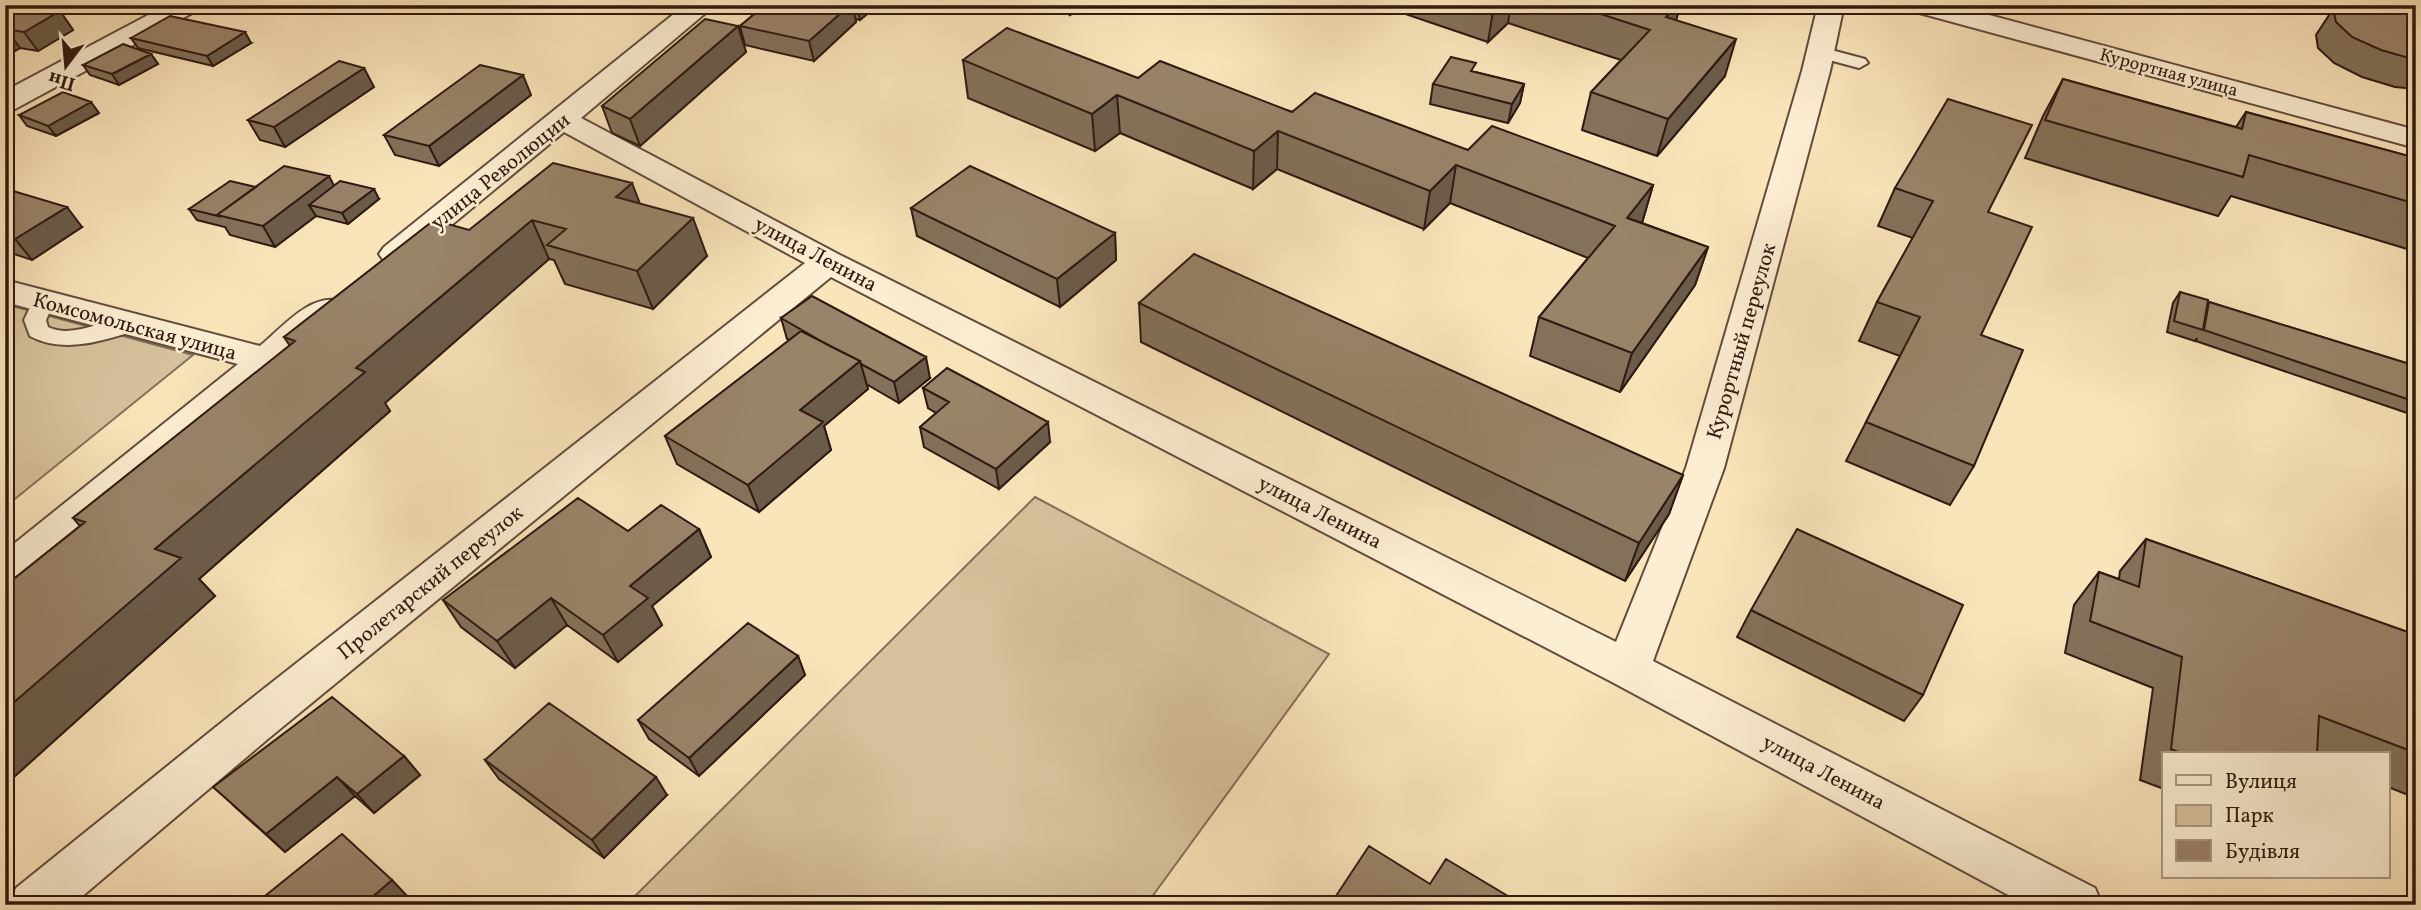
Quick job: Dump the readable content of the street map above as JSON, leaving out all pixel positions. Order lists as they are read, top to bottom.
{
  "streets": {
    "street": [
      "Курортная улица",
      "улица Революции",
      "улица Ленина",
      "Комсомольская улица",
      "Курортный переулок",
      "Пролетарский переулок"
    ]
  },
  "crossings": [
    ["улица Революции", "улица Ленина"],
    ["улица Революции", "Комсомольская улица"],
    ["улица Ленина", "Курортный переулок"],
    ["улица Ленина", "Пролетарский переулок"]
  ],
  "legend": ["Вулиця", "Парк", "Будівля"],
  "north": "bottom"
}
